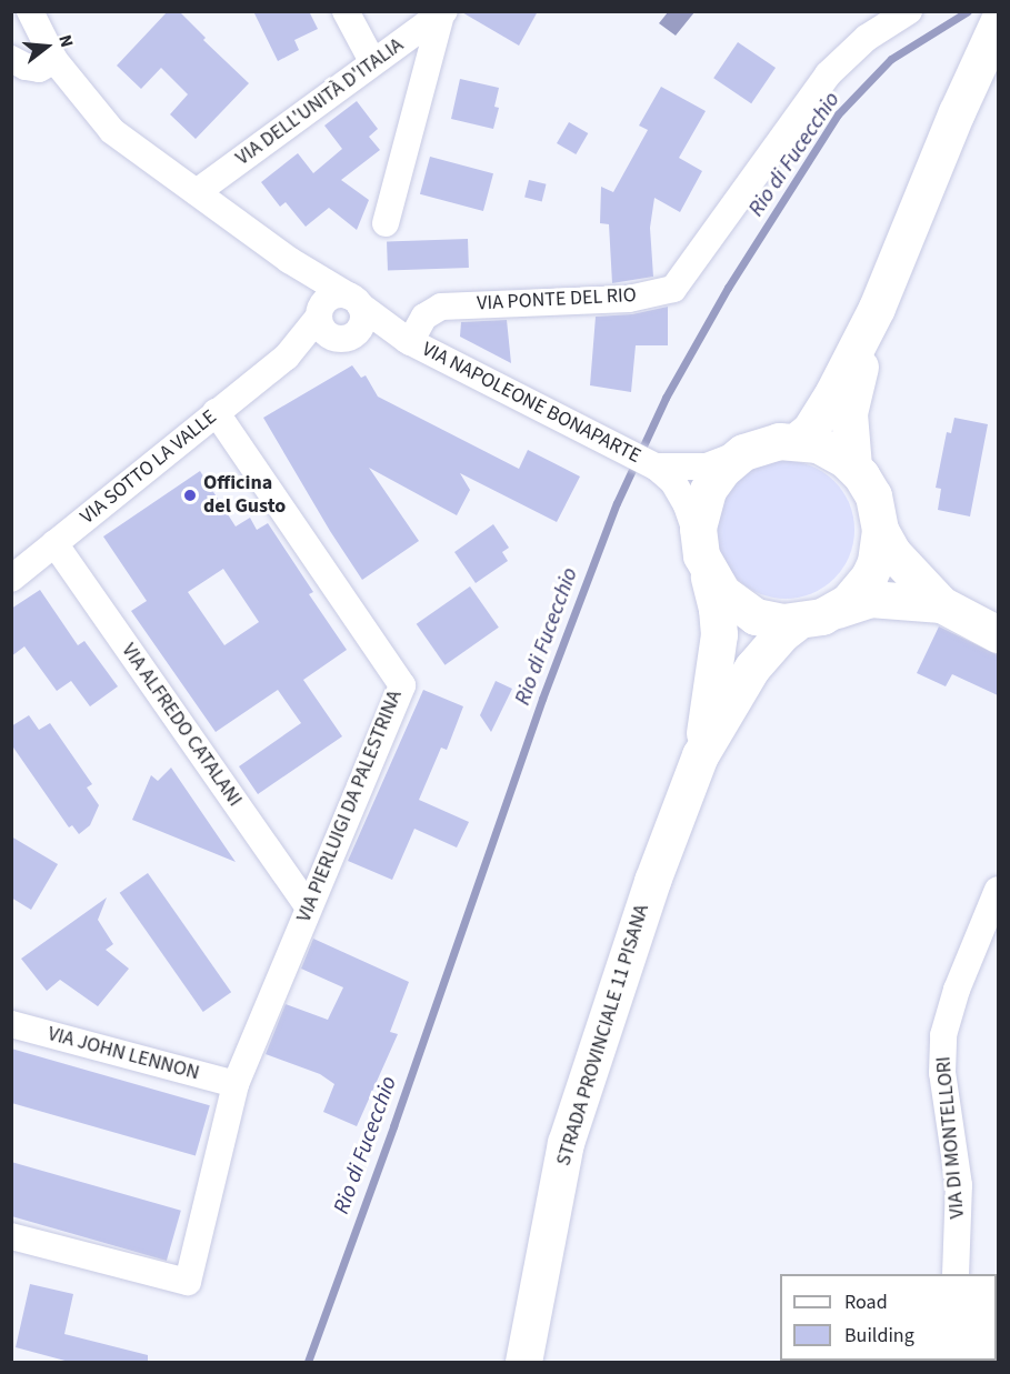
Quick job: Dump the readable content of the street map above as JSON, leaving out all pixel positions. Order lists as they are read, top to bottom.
{
  "streets": {
    "main road": ["STRADA PROVINCIALE 11 PISANA"],
    "street": [
      "VIA DELL'UNITÀ D'ITALIA",
      "VIA PONTE DEL RIO",
      "VIA NAPOLEONE BONAPARTE",
      "VIA SOTTO LA VALLE",
      "VIA ALFREDO CATALANI",
      "VIA PIERLUIGI DA PALESTRINA",
      "VIA JOHN LENNON",
      "VIA DI MONTELLORI"
    ]
  },
  "crossings": [
    ["VIA DELL'UNITÀ D'ITALIA", "VIA NAPOLEONE BONAPARTE"],
    ["VIA PONTE DEL RIO", "VIA NAPOLEONE BONAPARTE"],
    ["VIA NAPOLEONE BONAPARTE", "VIA SOTTO LA VALLE"],
    ["VIA NAPOLEONE BONAPARTE", "STRADA PROVINCIALE 11 PISANA"],
    ["VIA SOTTO LA VALLE", "VIA ALFREDO CATALANI"],
    ["VIA SOTTO LA VALLE", "VIA PIERLUIGI DA PALESTRINA"],
    ["VIA ALFREDO CATALANI", "VIA PIERLUIGI DA PALESTRINA"],
    ["VIA PIERLUIGI DA PALESTRINA", "VIA JOHN LENNON"]
  ],
  "water": ["Rio di Fucecchio"],
  "places": ["Officina del Gusto"],
  "legend": ["Road", "Building"],
  "north": "right"
}
